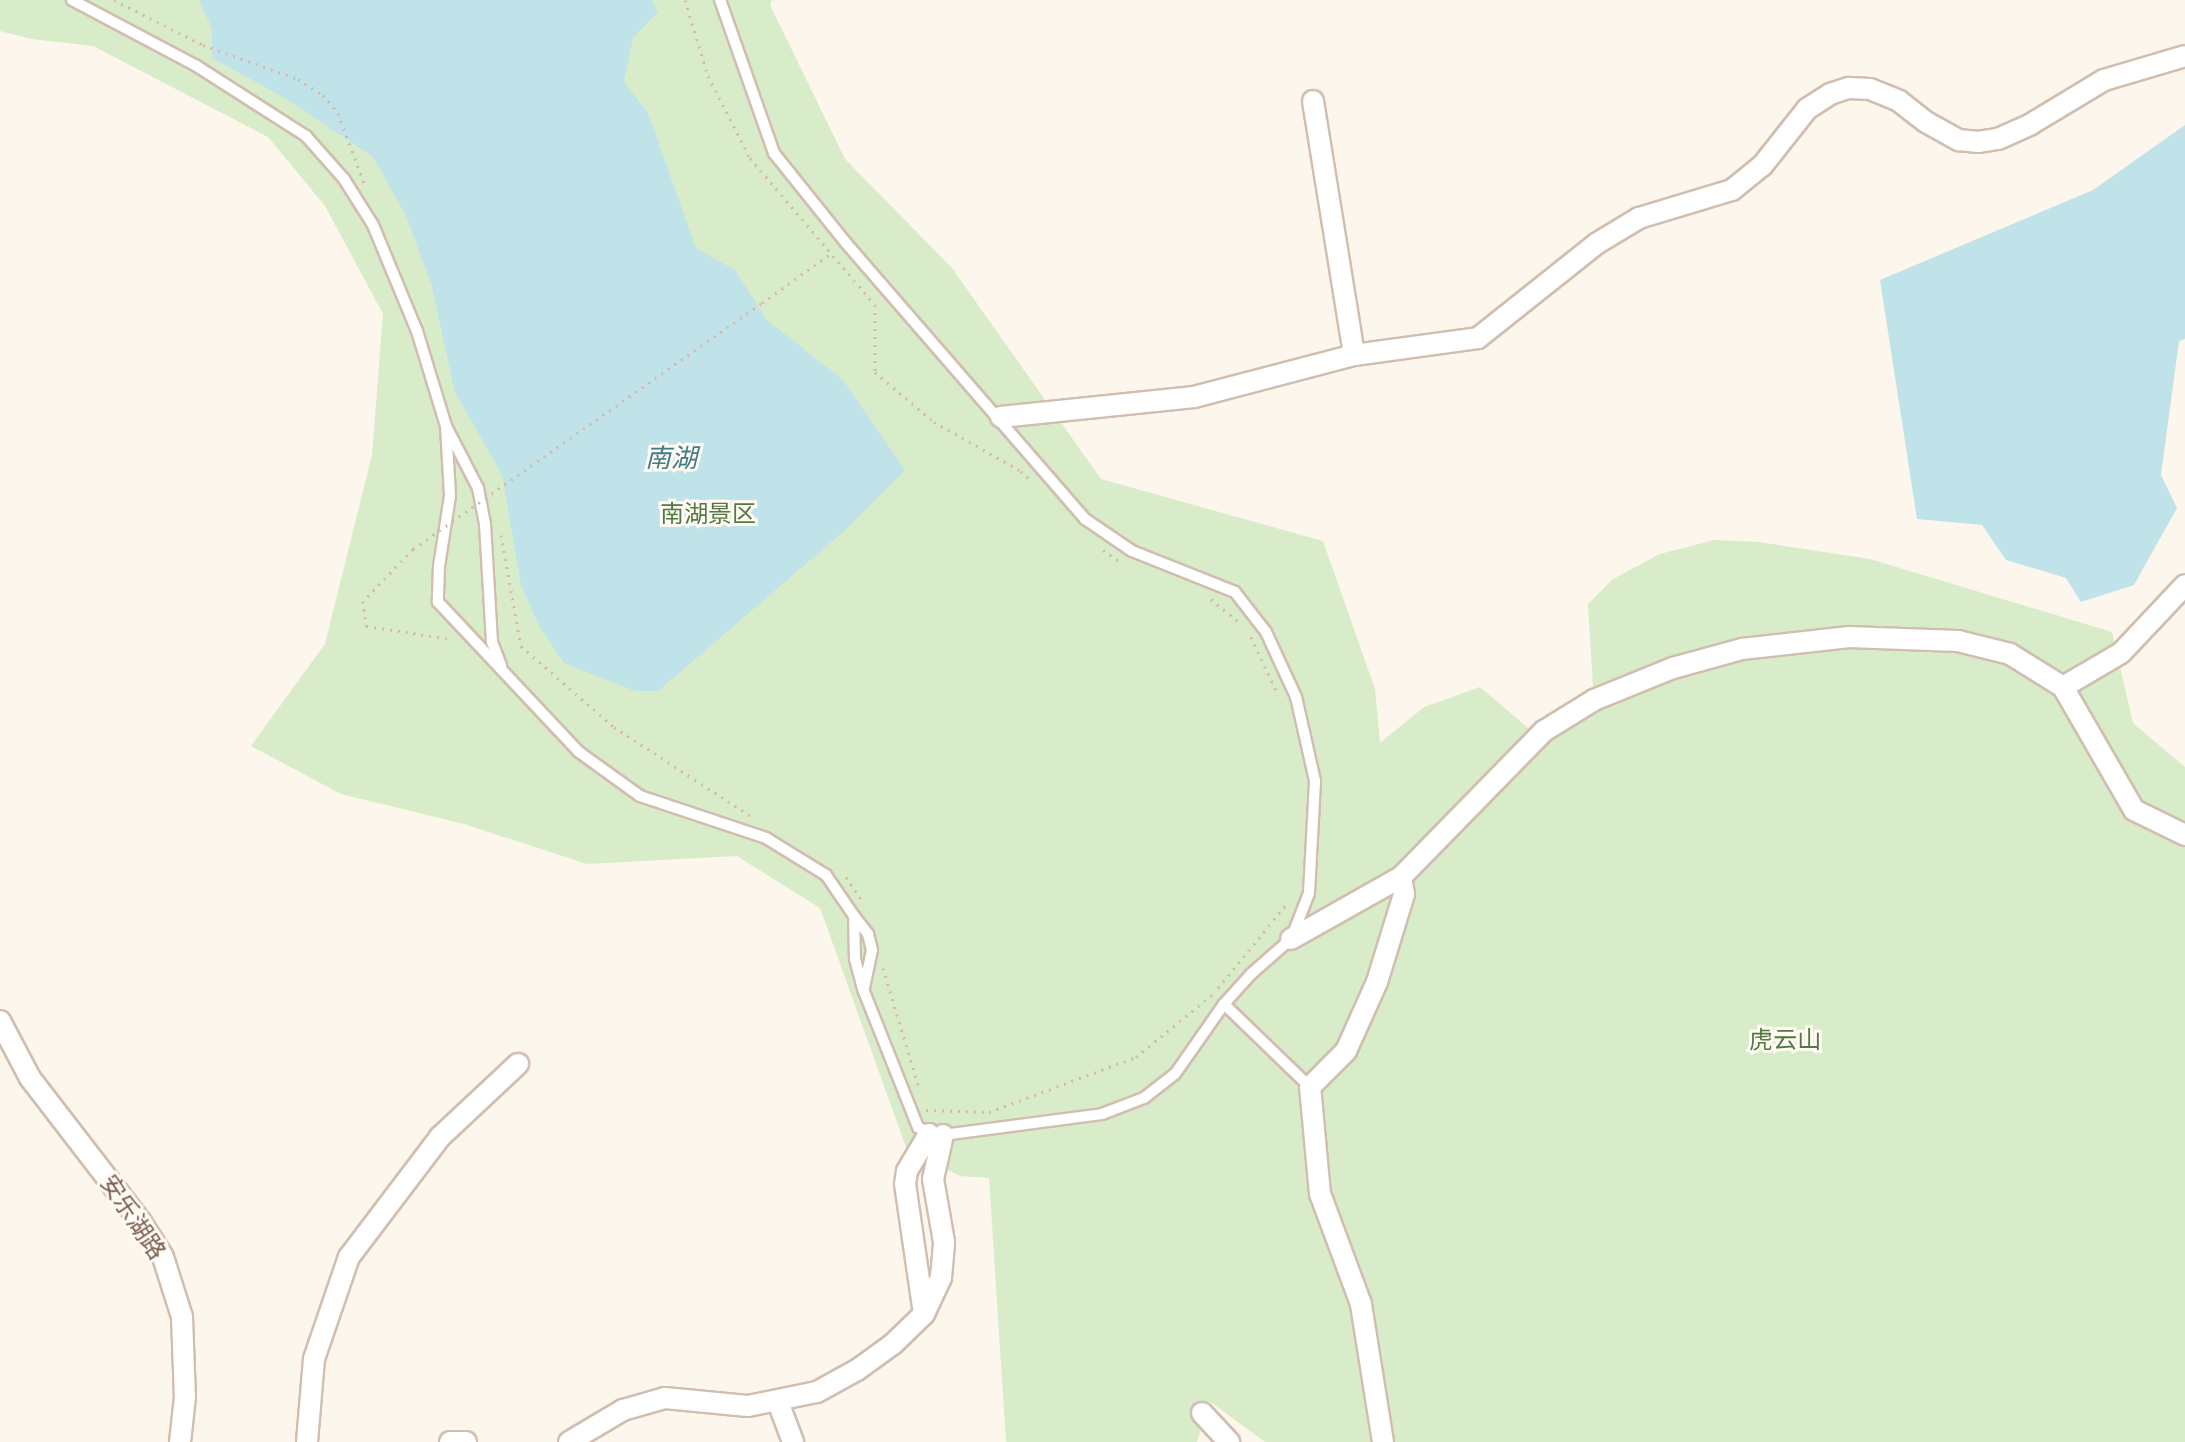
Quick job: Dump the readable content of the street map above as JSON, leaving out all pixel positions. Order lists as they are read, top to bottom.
{
  "streets": {
    "street": ["安乐湖路"]
  },
  "water": ["南湖"],
  "parks": ["南湖景区", "虎云山"]
}
